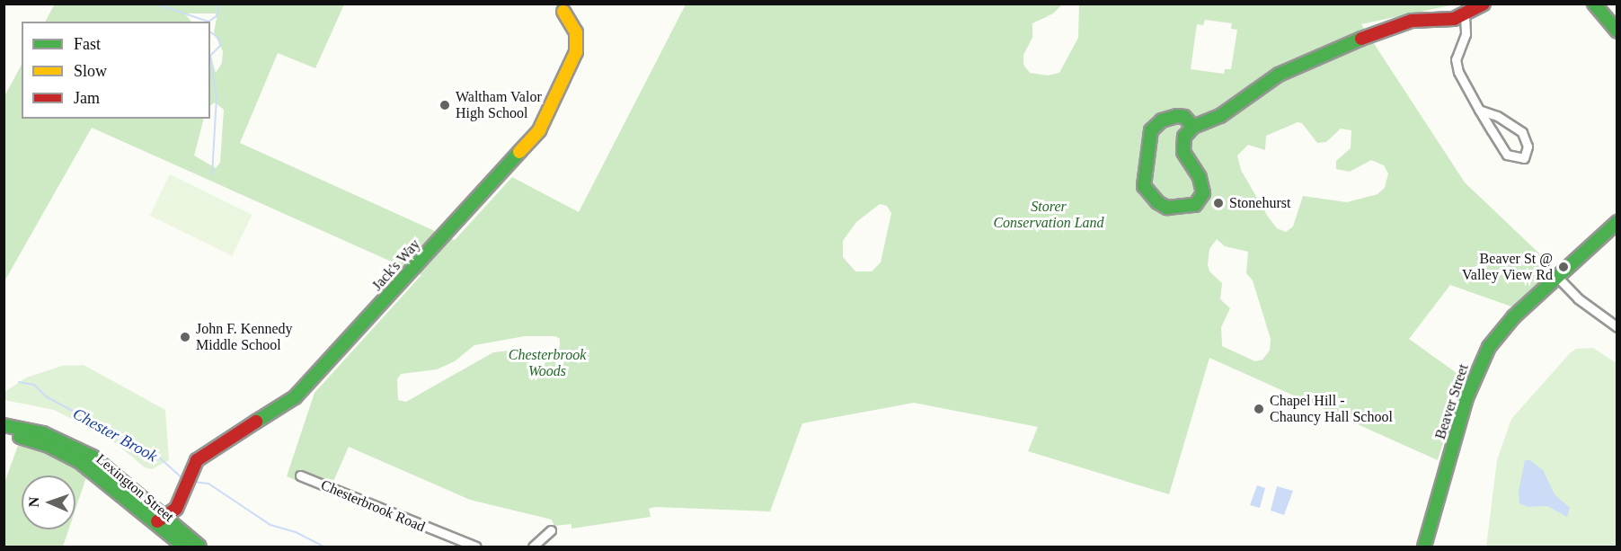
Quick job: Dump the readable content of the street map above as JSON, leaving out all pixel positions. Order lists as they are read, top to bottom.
{
  "streets": {
    "street": [
      "Jack's Way",
      "Beaver Street",
      "Lexington Street",
      "Chesterbrook Road"
    ]
  },
  "crossings": [
    ["Jack's Way", "Lexington Street"]
  ],
  "water": ["Chester Brook"],
  "parks": ["Storer Conservation Land", "Chesterbrook Woods"],
  "places": [
    "Waltham Valor High School",
    "Stonehurst",
    "Beaver St @ Valley View Rd",
    "John F. Kennedy Middle School",
    "Chapel Hill - Chauncy Hall School"
  ],
  "legend": ["Fast", "Slow", "Jam"],
  "north": "left"
}
